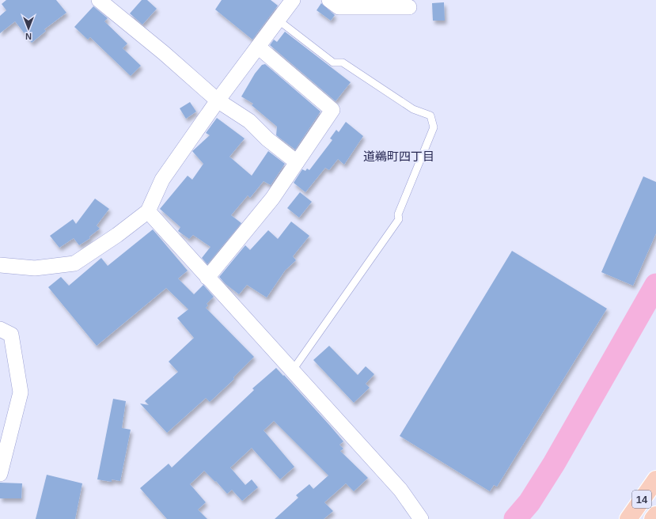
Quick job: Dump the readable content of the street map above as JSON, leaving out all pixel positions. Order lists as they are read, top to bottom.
{
  "streets": {
    "main road": ["14"]
  },
  "districts": ["道鵜町四丁目"],
  "north": "bottom"
}
